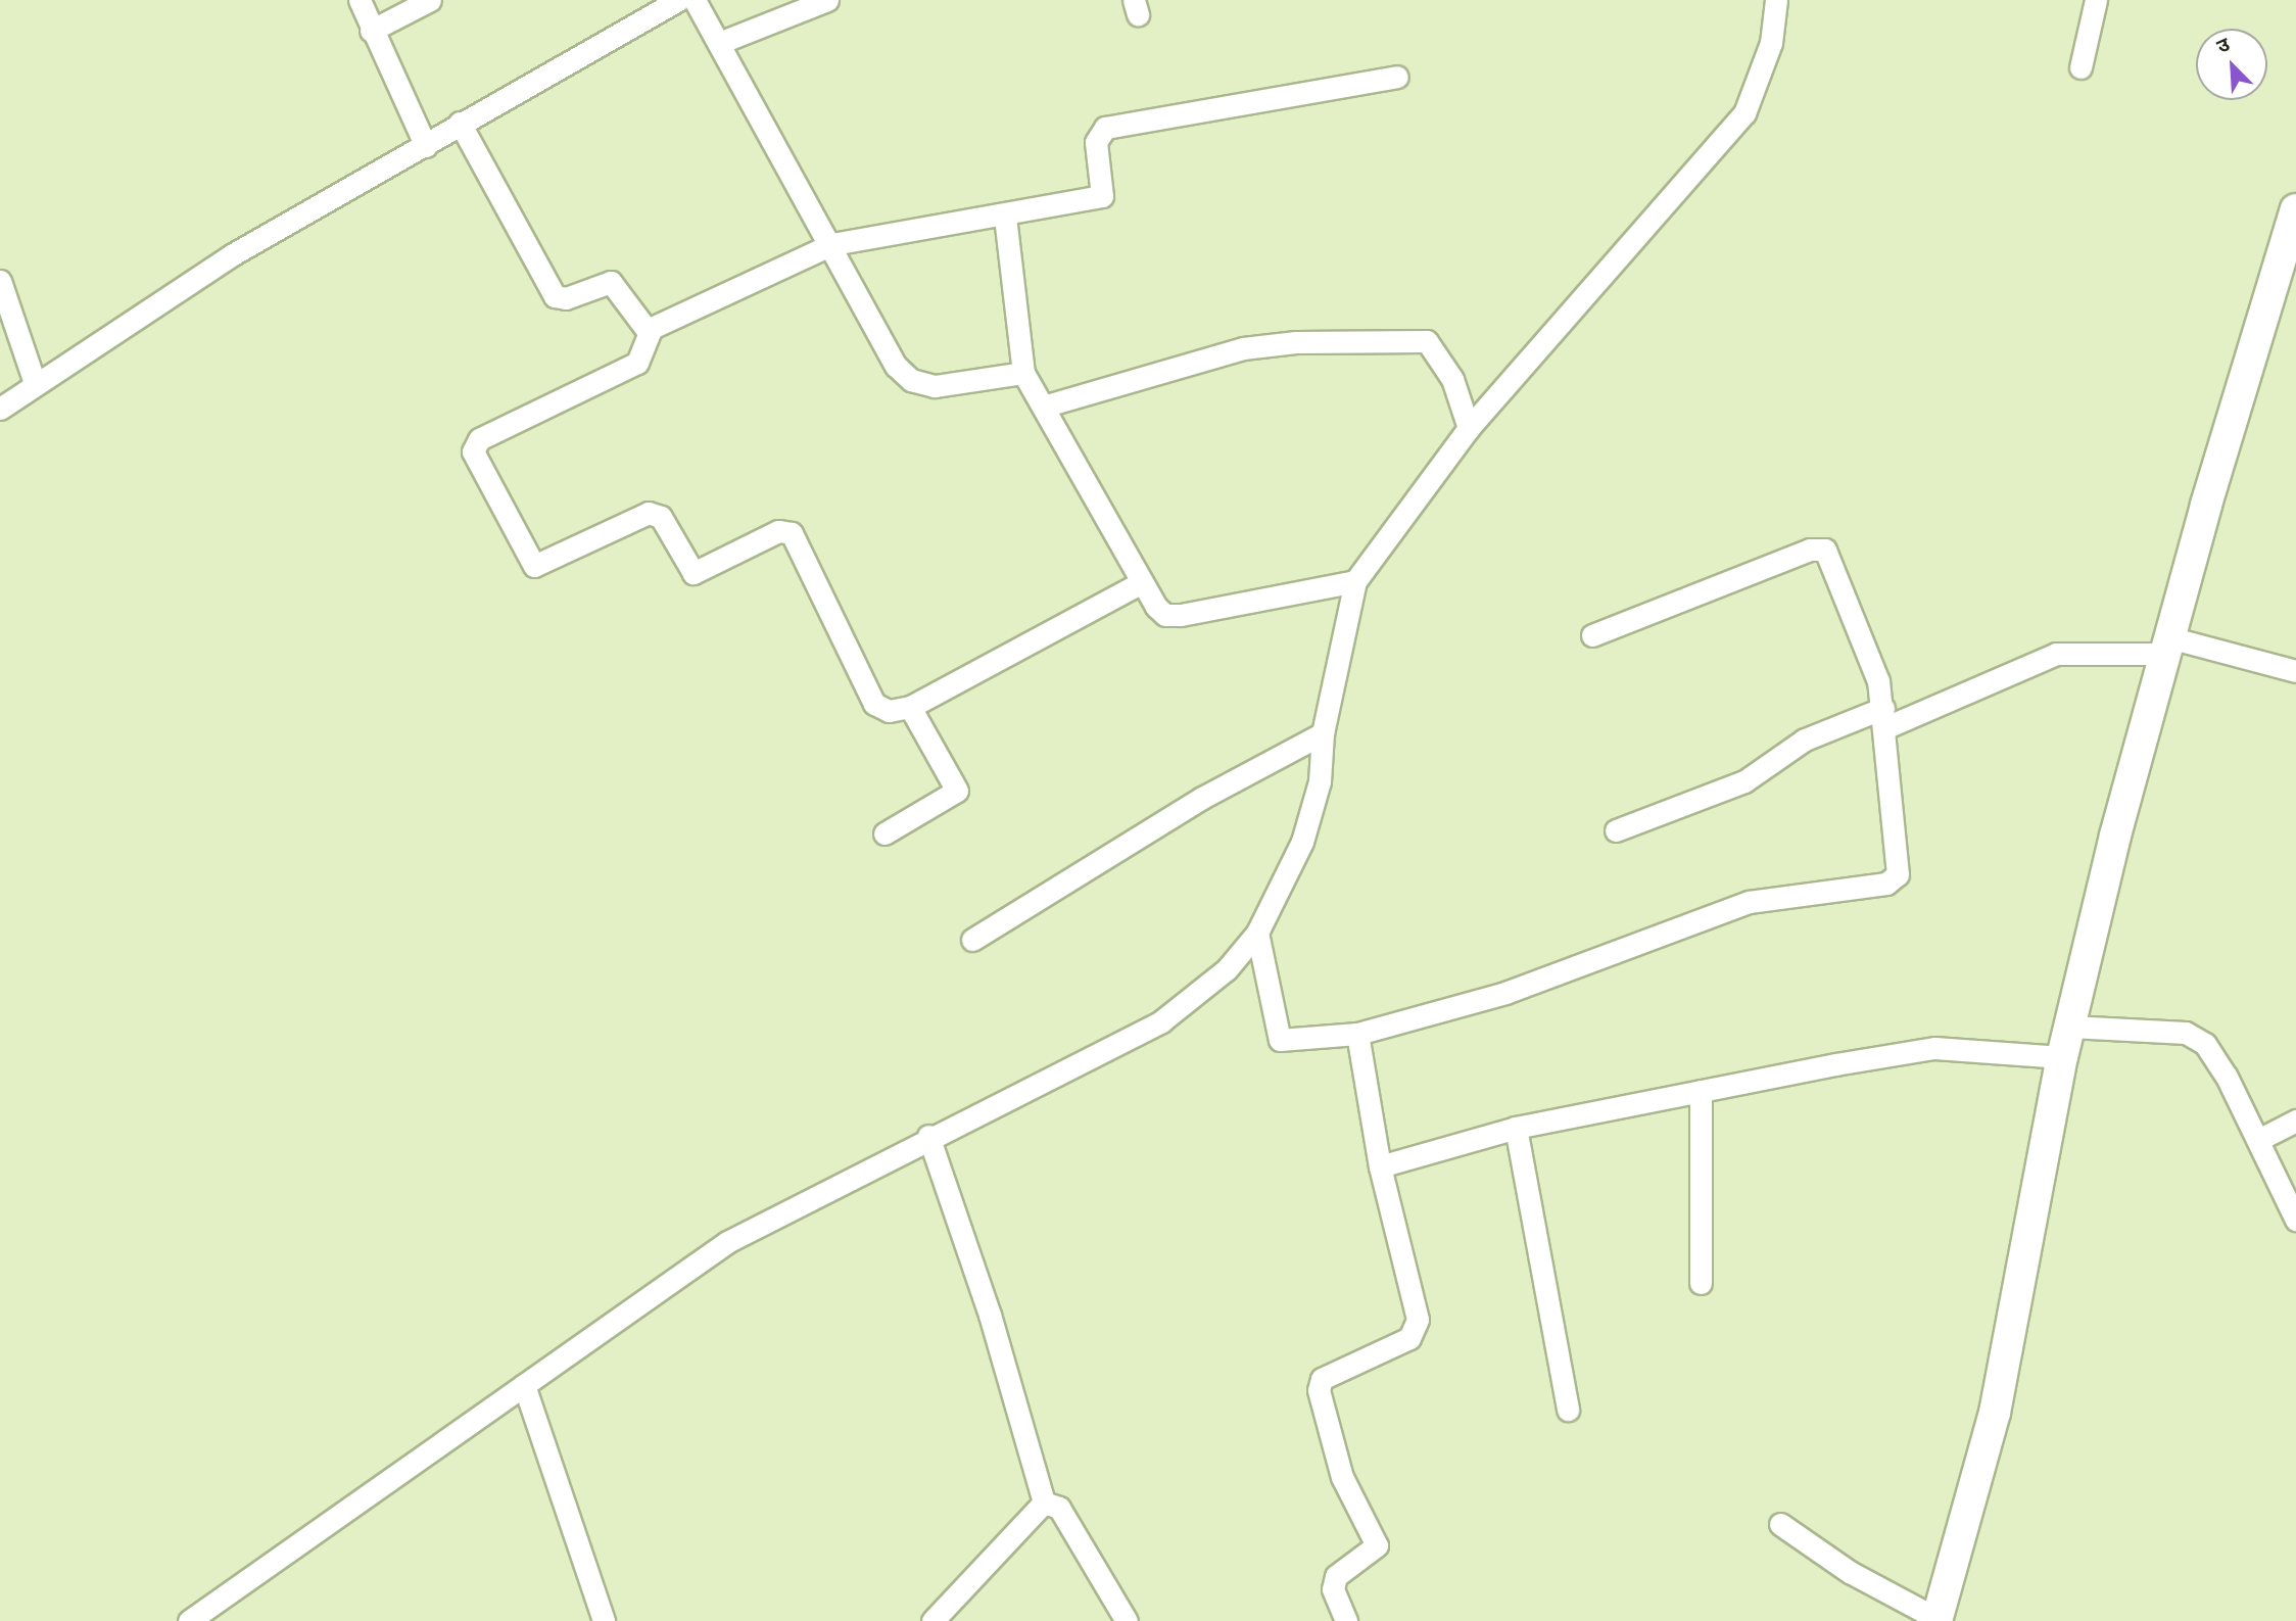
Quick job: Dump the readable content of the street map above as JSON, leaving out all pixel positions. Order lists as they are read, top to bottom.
{
  "north": "top left"
}
